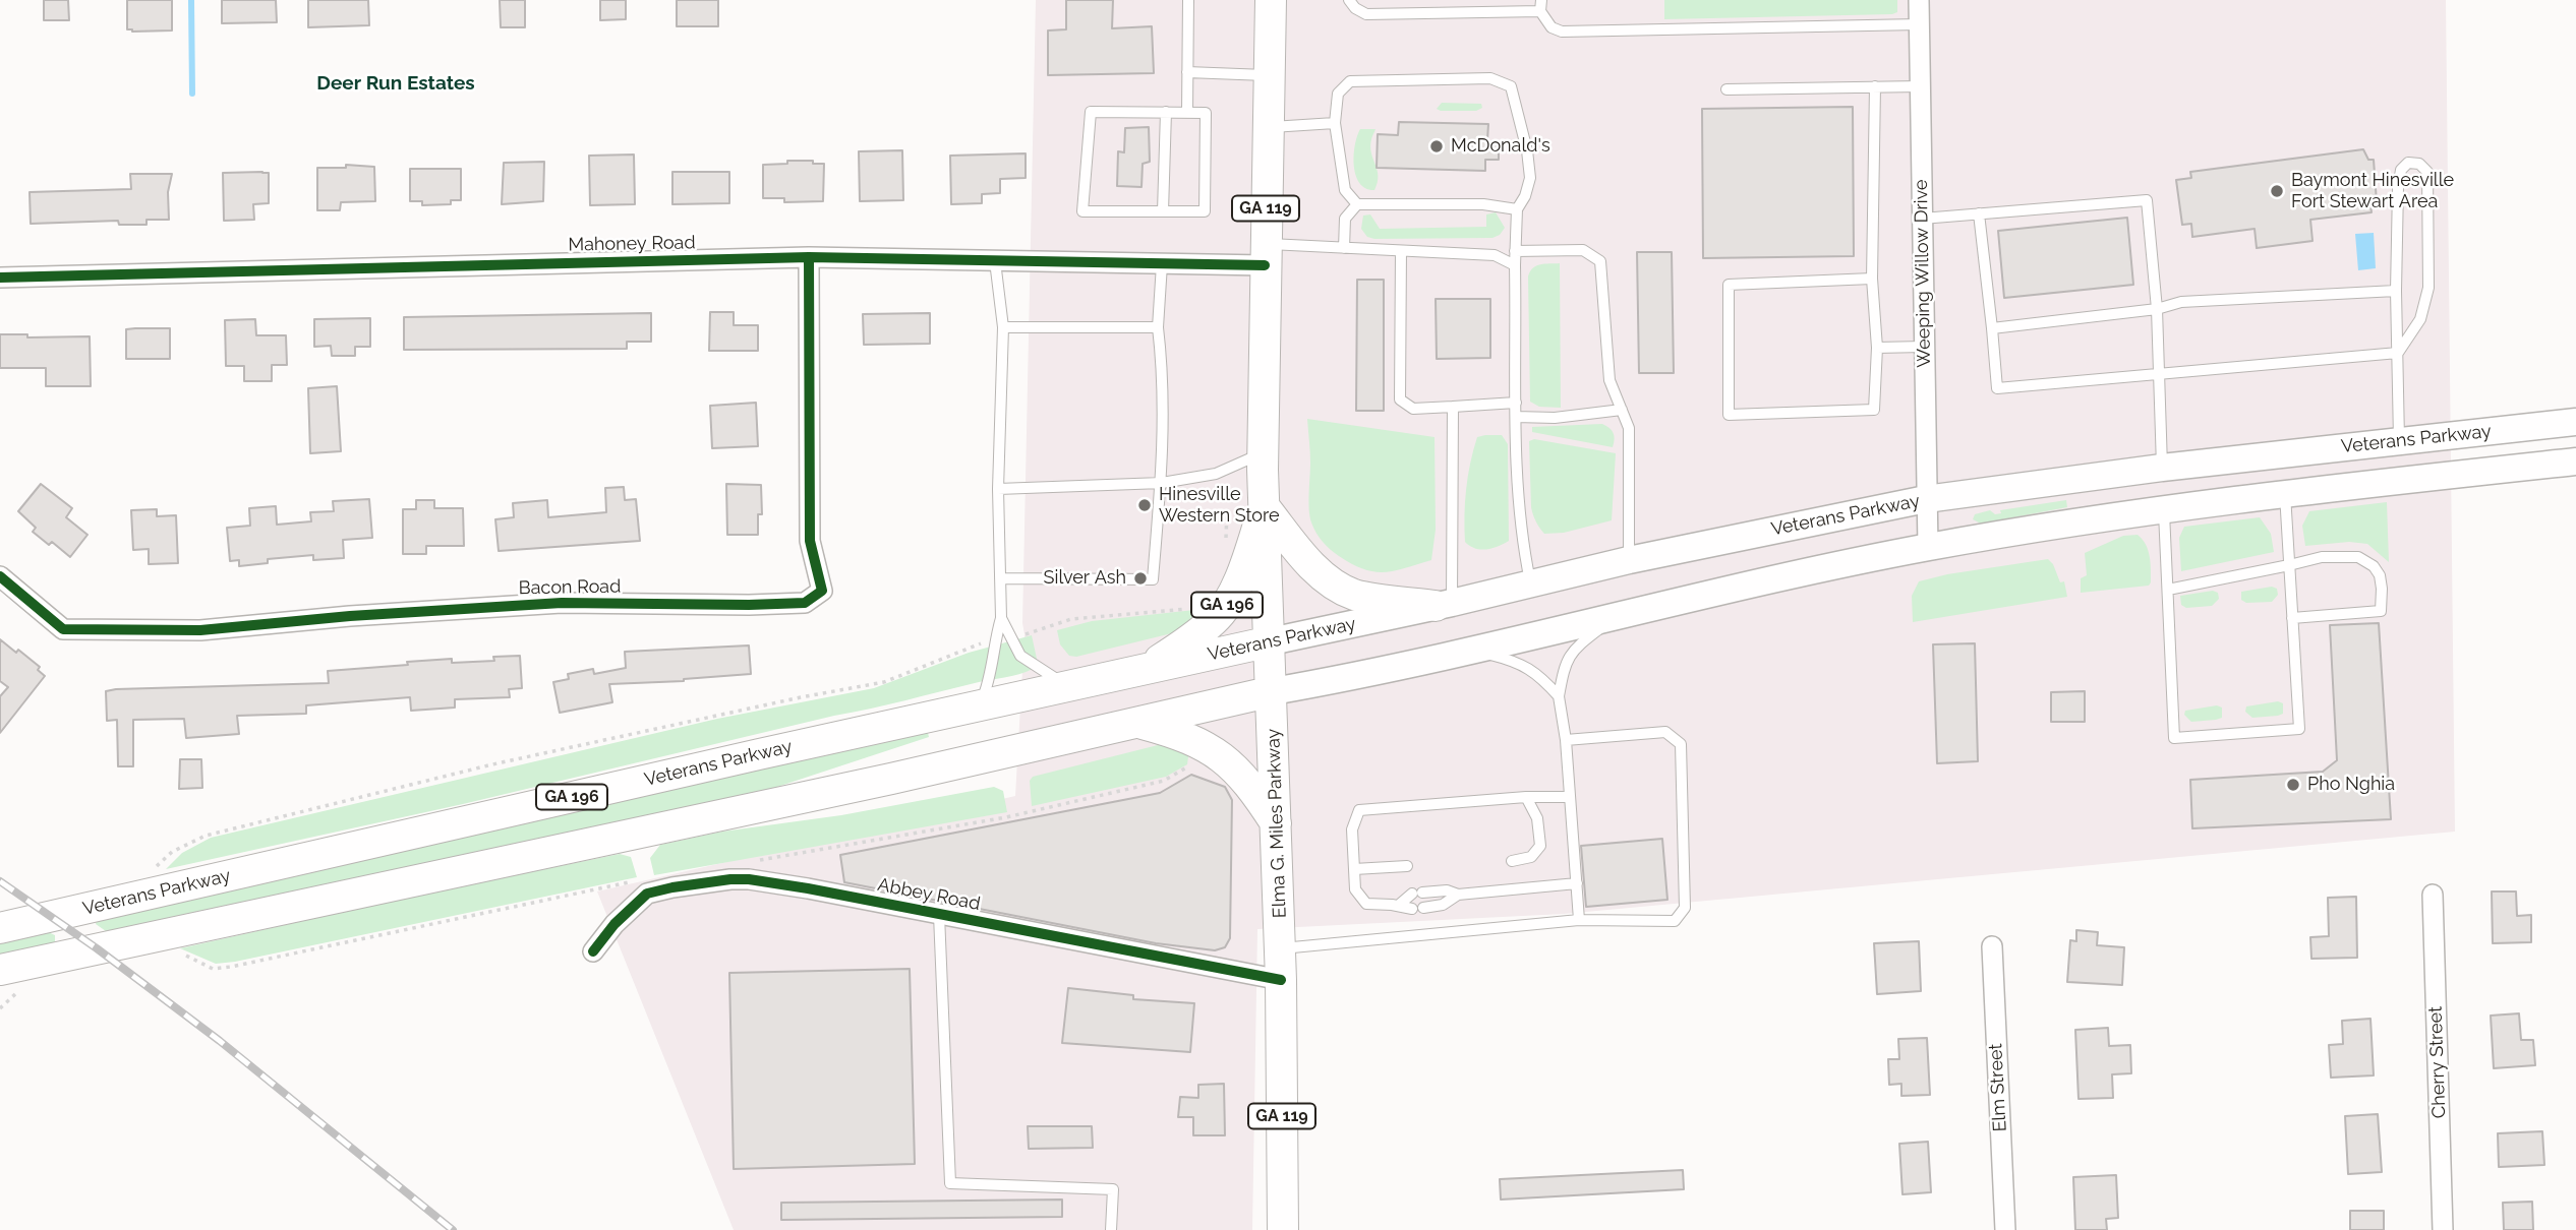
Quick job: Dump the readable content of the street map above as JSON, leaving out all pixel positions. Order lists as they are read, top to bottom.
{
  "streets": {
    "main road": [
      "GA 119",
      "Veterans Parkway",
      "GA 196",
      "Elma G. Miles Parkway"
    ],
    "street": [
      "Mahoney Road",
      "Weeping Willow Drive",
      "Bacon Road",
      "Abbey Road",
      "Cherry Street",
      "Elm Street"
    ]
  },
  "crossings": [
    ["GA 119", "Mahoney Road"],
    ["GA 119", "Elma G. Miles Parkway"],
    ["Mahoney Road", "Bacon Road"],
    ["Mahoney Road", "Elma G. Miles Parkway"],
    ["Weeping Willow Drive", "Veterans Parkway"],
    ["Veterans Parkway", "GA 196"],
    ["Veterans Parkway", "Elma G. Miles Parkway"],
    ["GA 196", "Elma G. Miles Parkway"],
    ["Elma G. Miles Parkway", "Abbey Road"]
  ],
  "districts": ["Deer Run Estates"],
  "places": [
    "McDonald's",
    "Baymont Hinesville Fort Stewart Area",
    "Hinesville Western Store",
    "Silver Ash",
    "Pho Nghia"
  ]
}
